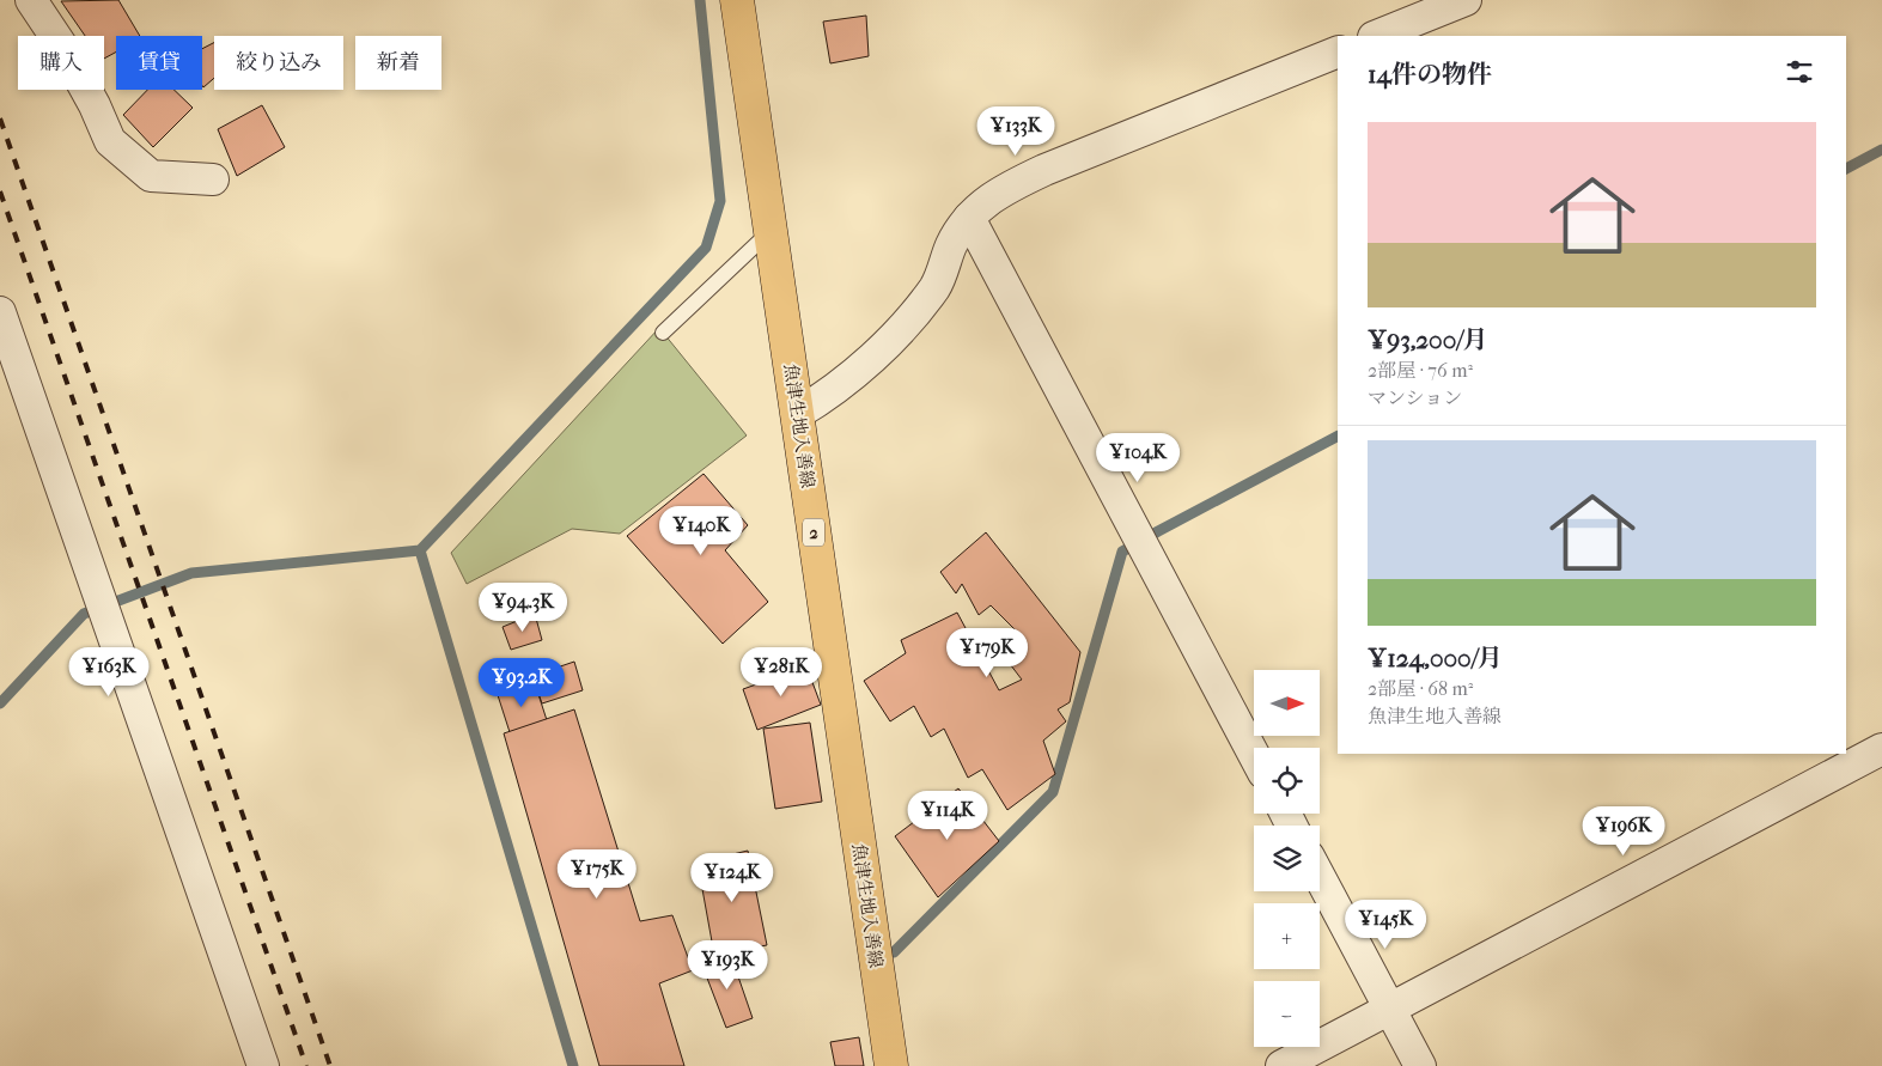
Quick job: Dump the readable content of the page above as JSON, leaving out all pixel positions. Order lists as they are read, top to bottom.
{
  "streets": {
    "main road": ["魚津生地入善線", "2"]
  },
  "north": "right",
  "page": {
    "chip": [
      "購入",
      "賃貸",
      "絞り込み",
      "新着"
    ],
    "heading": "14件の物件",
    "price": [
      "¥133K",
      "¥104K",
      "¥140K",
      "¥94.3K",
      "¥179K",
      "¥163K",
      "¥281K",
      "¥93.2K",
      "¥114K",
      "¥196K",
      "¥175K",
      "¥124K",
      "¥145K",
      "¥193K"
    ],
    "list": [
      {
        "name": "¥93,200/月",
        "note": "2部屋 · 76 m² · マンション"
      },
      {
        "name": "¥124,000/月",
        "note": "2部屋 · 68 m² · 魚津生地入善線"
      }
    ],
    "map_buttons": ["+", "−"]
  }
}
